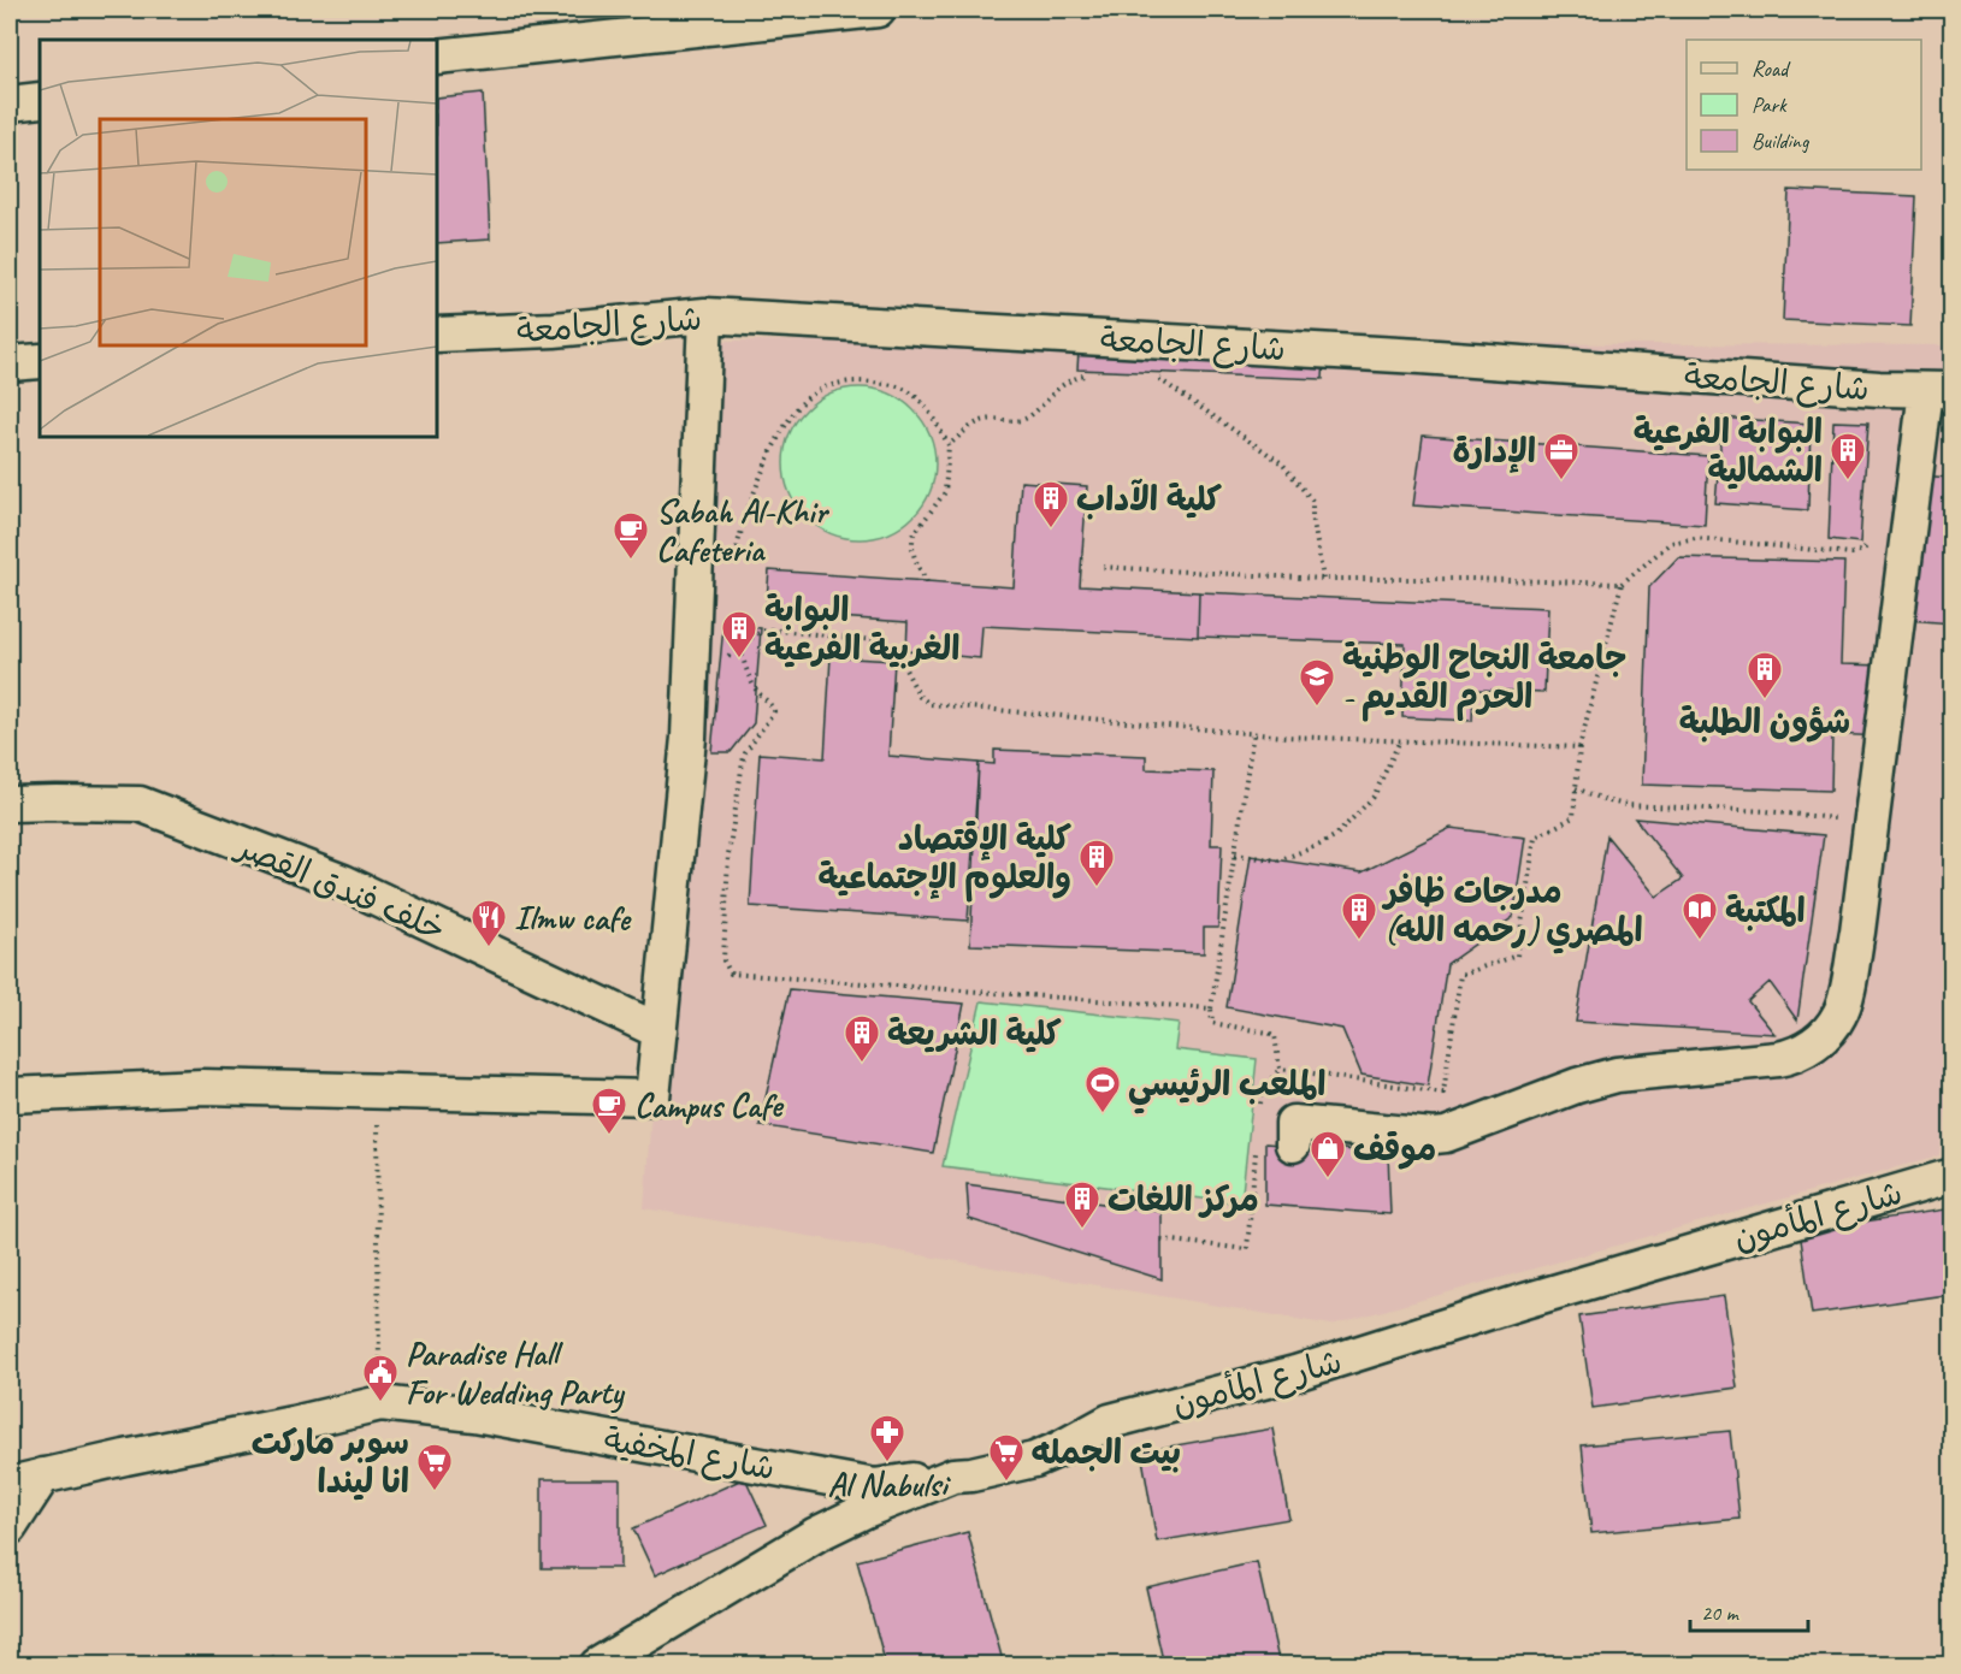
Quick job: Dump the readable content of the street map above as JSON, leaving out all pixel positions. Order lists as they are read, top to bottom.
{
  "streets": {
    "street": [
      "شارع الجامعة",
      "خلف فندق القصر",
      "شارع المأمون",
      "شارع المخفية"
    ]
  },
  "crossings": [
    ["شارع المأمون", "شارع المخفية"]
  ],
  "places": {
    "office": ["الإدارة"],
    "building": [
      "البوابة الفرعية الشمالية",
      "كلية الآداب",
      "البوابة الغربية الفرعية",
      "شؤون الطلبة",
      "كلية الإقتصاد والعلوم الإجتماعية",
      "مدرجات ظافر المصري (رحمه الله)",
      "كلية الشريعة",
      "مركز اللغات"
    ],
    "cafe": ["Sabah Al-Khir Cafeteria", "Campus Cafe"],
    "school or university": ["جامعة النجاح الوطنية - الحرم القديم"],
    "library": ["المكتبة"],
    "restaurant": ["Ilmw cafe"],
    "sports": ["الملعب الرئيسي"],
    "shop": ["موقف"],
    "public building": ["Paradise Hall For Wedding Party"],
    "pharmacy": ["Al Nabulsi"],
    "supermarket": ["بيت الجمله", "سوبر ماركت انا ليندا"]
  },
  "legend": ["Road", "Park", "Building"],
  "scale_bar": "20 m"
}
